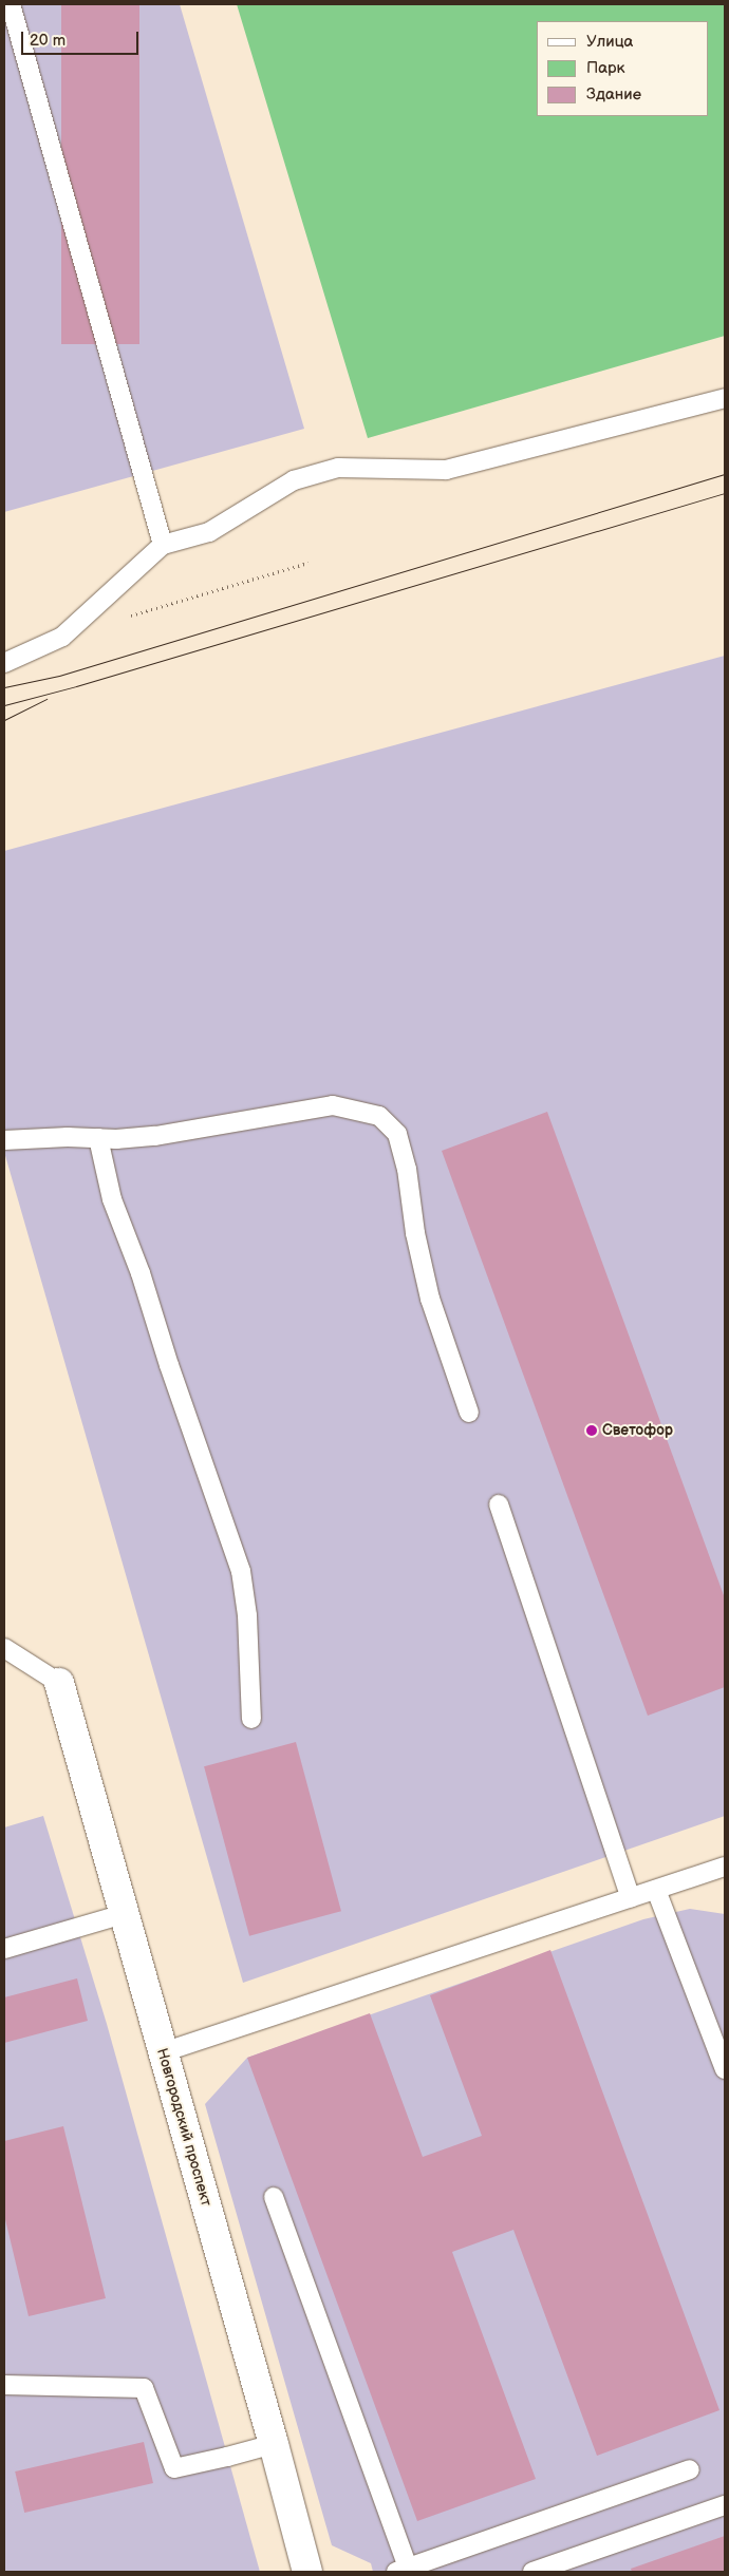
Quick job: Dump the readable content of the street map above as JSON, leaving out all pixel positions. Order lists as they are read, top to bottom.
{
  "streets": {
    "street": ["Новгородский проспект"]
  },
  "places": ["Светофор"],
  "legend": ["Улица", "Парк", "Здание"],
  "scale_bar": "20 m"
}
